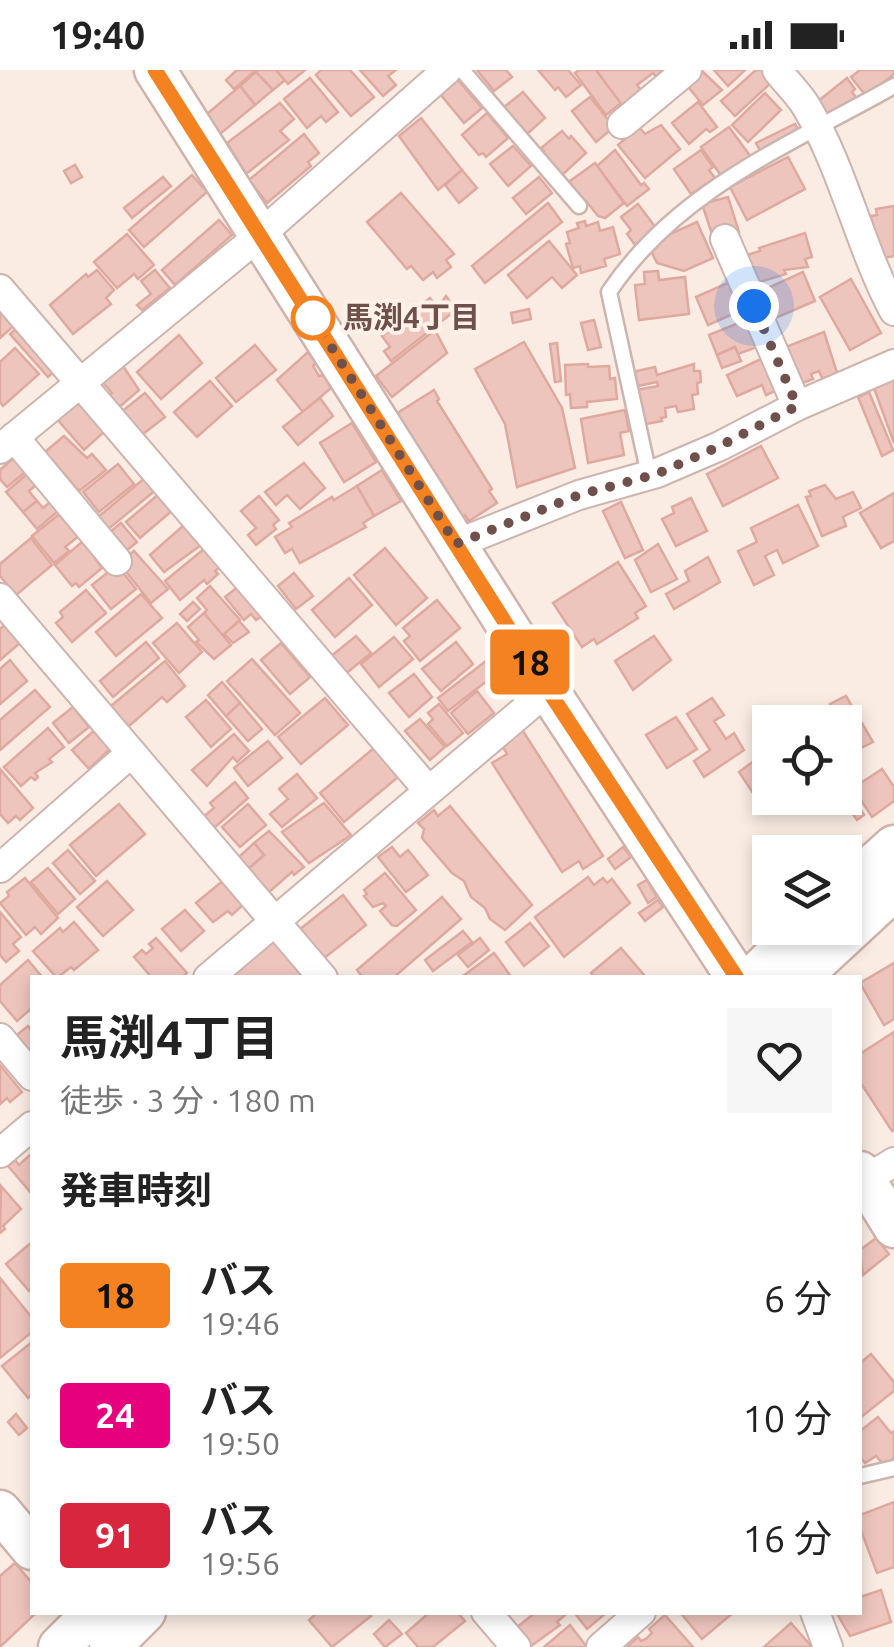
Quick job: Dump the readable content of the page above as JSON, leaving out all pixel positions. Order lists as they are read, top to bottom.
{
  "places": ["馬渕4丁目"],
  "lines": ["bus line 18"],
  "page": {
    "status": "19:40",
    "on_map": "18",
    "heading": [
      ["馬渕4丁目", "徒歩 · 3 分 · 180 m"],
      "発車時刻"
    ],
    "list": [
      {
        "mark": "18",
        "name": "バス",
        "note": "19:46",
        "value": "6 分"
      },
      {
        "mark": "24",
        "name": "バス",
        "note": "19:50",
        "value": "10 分"
      },
      {
        "mark": "91",
        "name": "バス",
        "note": "19:56",
        "value": "16 分"
      }
    ]
  }
}
